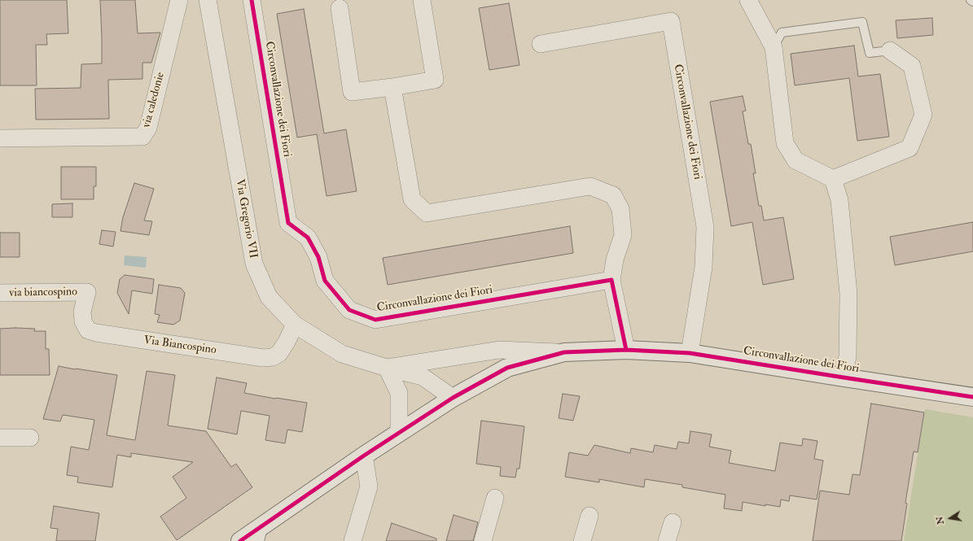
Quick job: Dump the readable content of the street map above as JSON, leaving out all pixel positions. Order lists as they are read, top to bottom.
{
  "streets": {
    "street": [
      "Circonvallazione dei Fiori",
      "via caledonie",
      "Via Gregorio VII",
      "via biancospino",
      "Via Biancospino"
    ]
  },
  "crossings": [
    ["Circonvallazione dei Fiori", "Via Gregorio VII"],
    ["Via Gregorio VII", "Via Biancospino"],
    ["via biancospino", "Via Biancospino"]
  ],
  "north": "left"
}
